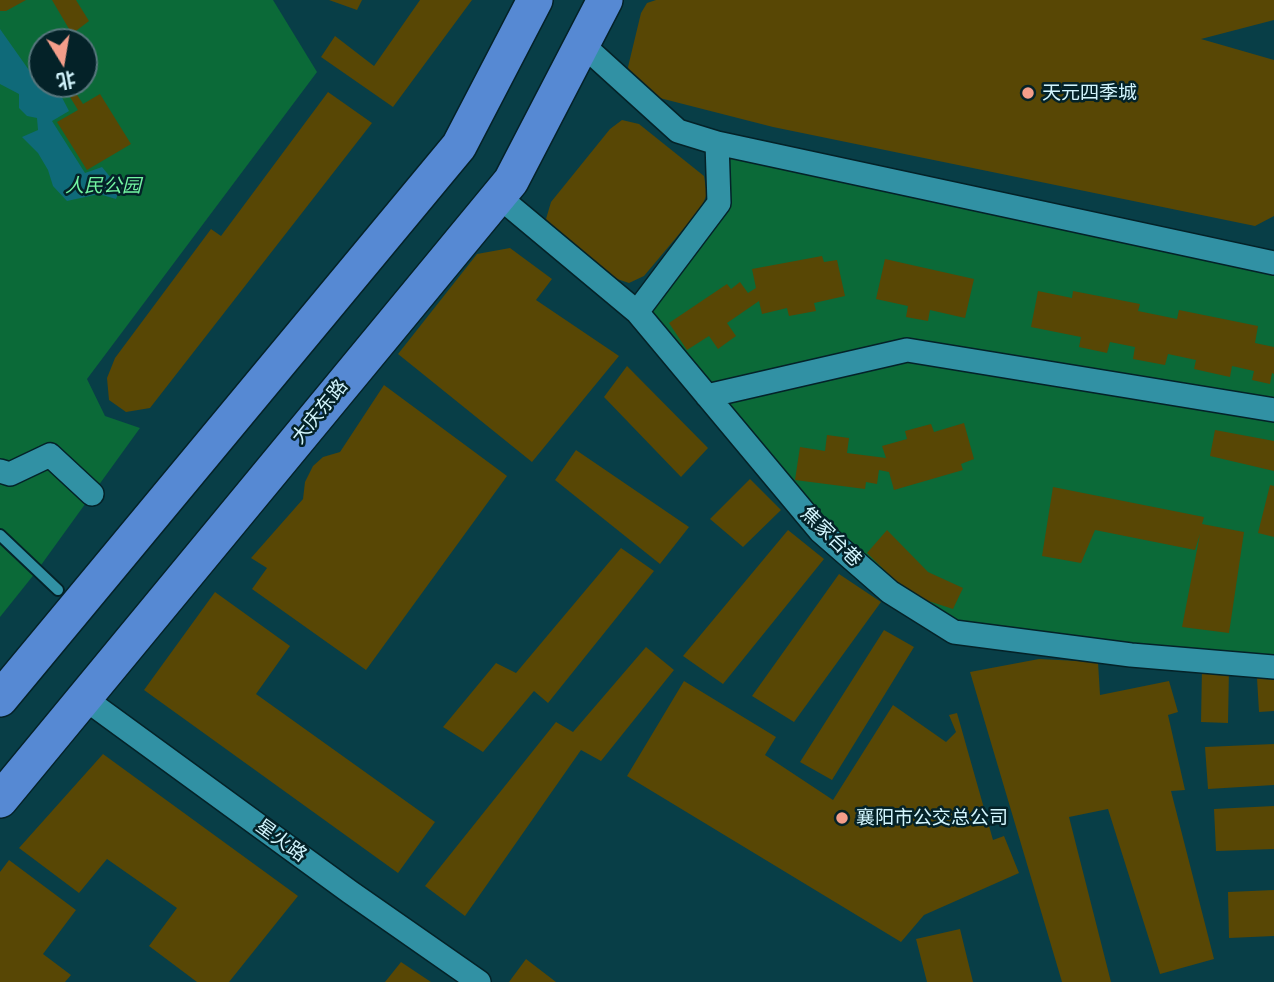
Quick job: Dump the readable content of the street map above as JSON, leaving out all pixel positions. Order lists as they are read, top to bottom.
{
  "streets": {
    "main road": ["大庆东路"],
    "street": ["焦家台巷", "星火路"]
  },
  "crossings": [
    ["大庆东路", "焦家台巷"],
    ["大庆东路", "星火路"]
  ],
  "parks": ["人民公园"],
  "places": ["天元四季城", "襄阳市公交总公司"],
  "north": "bottom"
}
